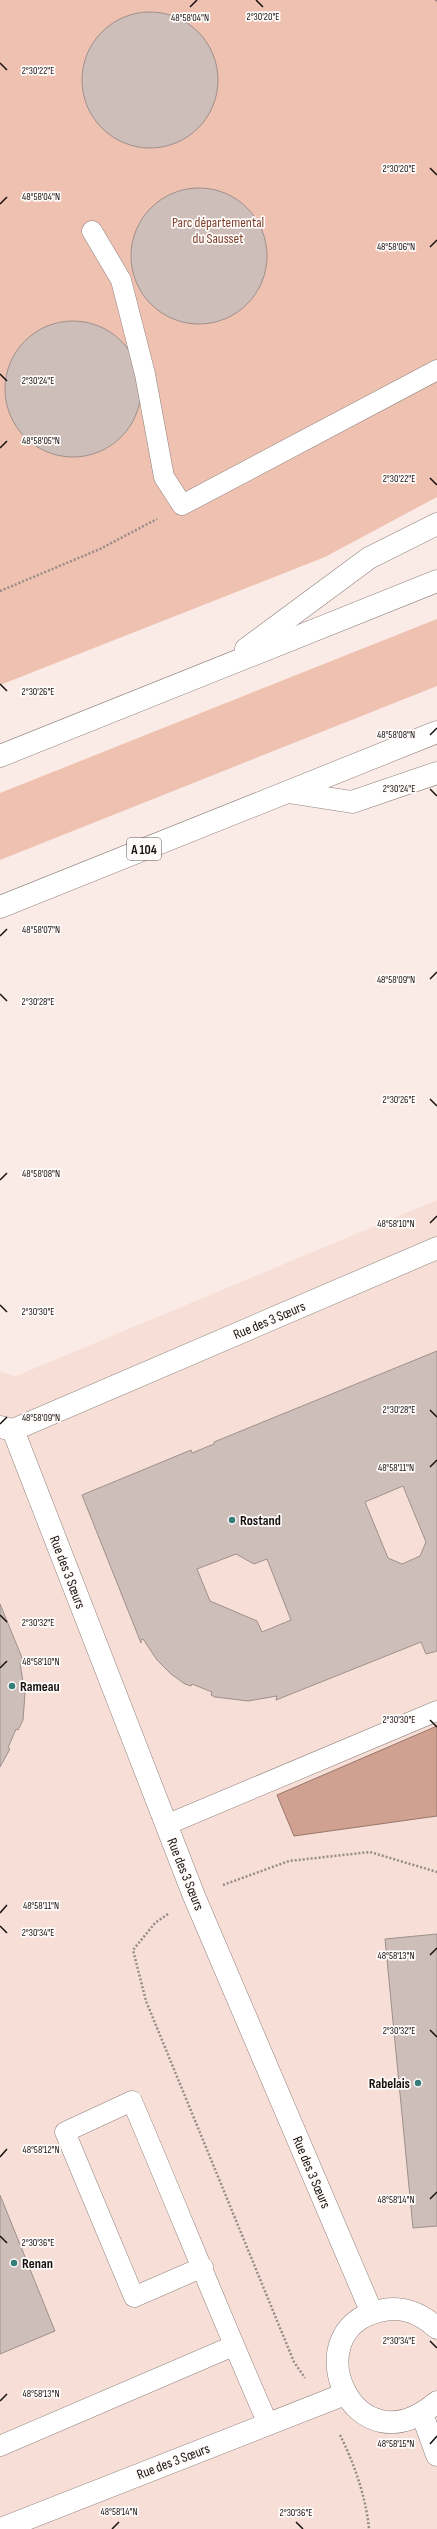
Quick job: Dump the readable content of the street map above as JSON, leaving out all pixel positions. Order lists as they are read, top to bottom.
{
  "streets": {
    "main road": ["A 104", "Rue des 3 Sœurs"]
  },
  "parks": ["Parc départemental du Sausset"],
  "places": [
    "Rostand",
    "Rameau",
    "Rabelais",
    "Renan"
  ],
  "coordinates": [
    "2°30'20\"E",
    "48°58'04\"N",
    "2°30'22\"E",
    "48°58'06\"N",
    "2°30'24\"E",
    "48°58'05\"N",
    "2°30'26\"E",
    "48°58'08\"N",
    "48°58'07\"N",
    "48°58'09\"N",
    "2°30'28\"E",
    "48°58'10\"N",
    "2°30'30\"E",
    "48°58'11\"N",
    "2°30'32\"E",
    "2°30'34\"E",
    "48°58'13\"N",
    "48°58'12\"N",
    "48°58'14\"N",
    "2°30'36\"E",
    "48°58'15\"N"
  ]
}
